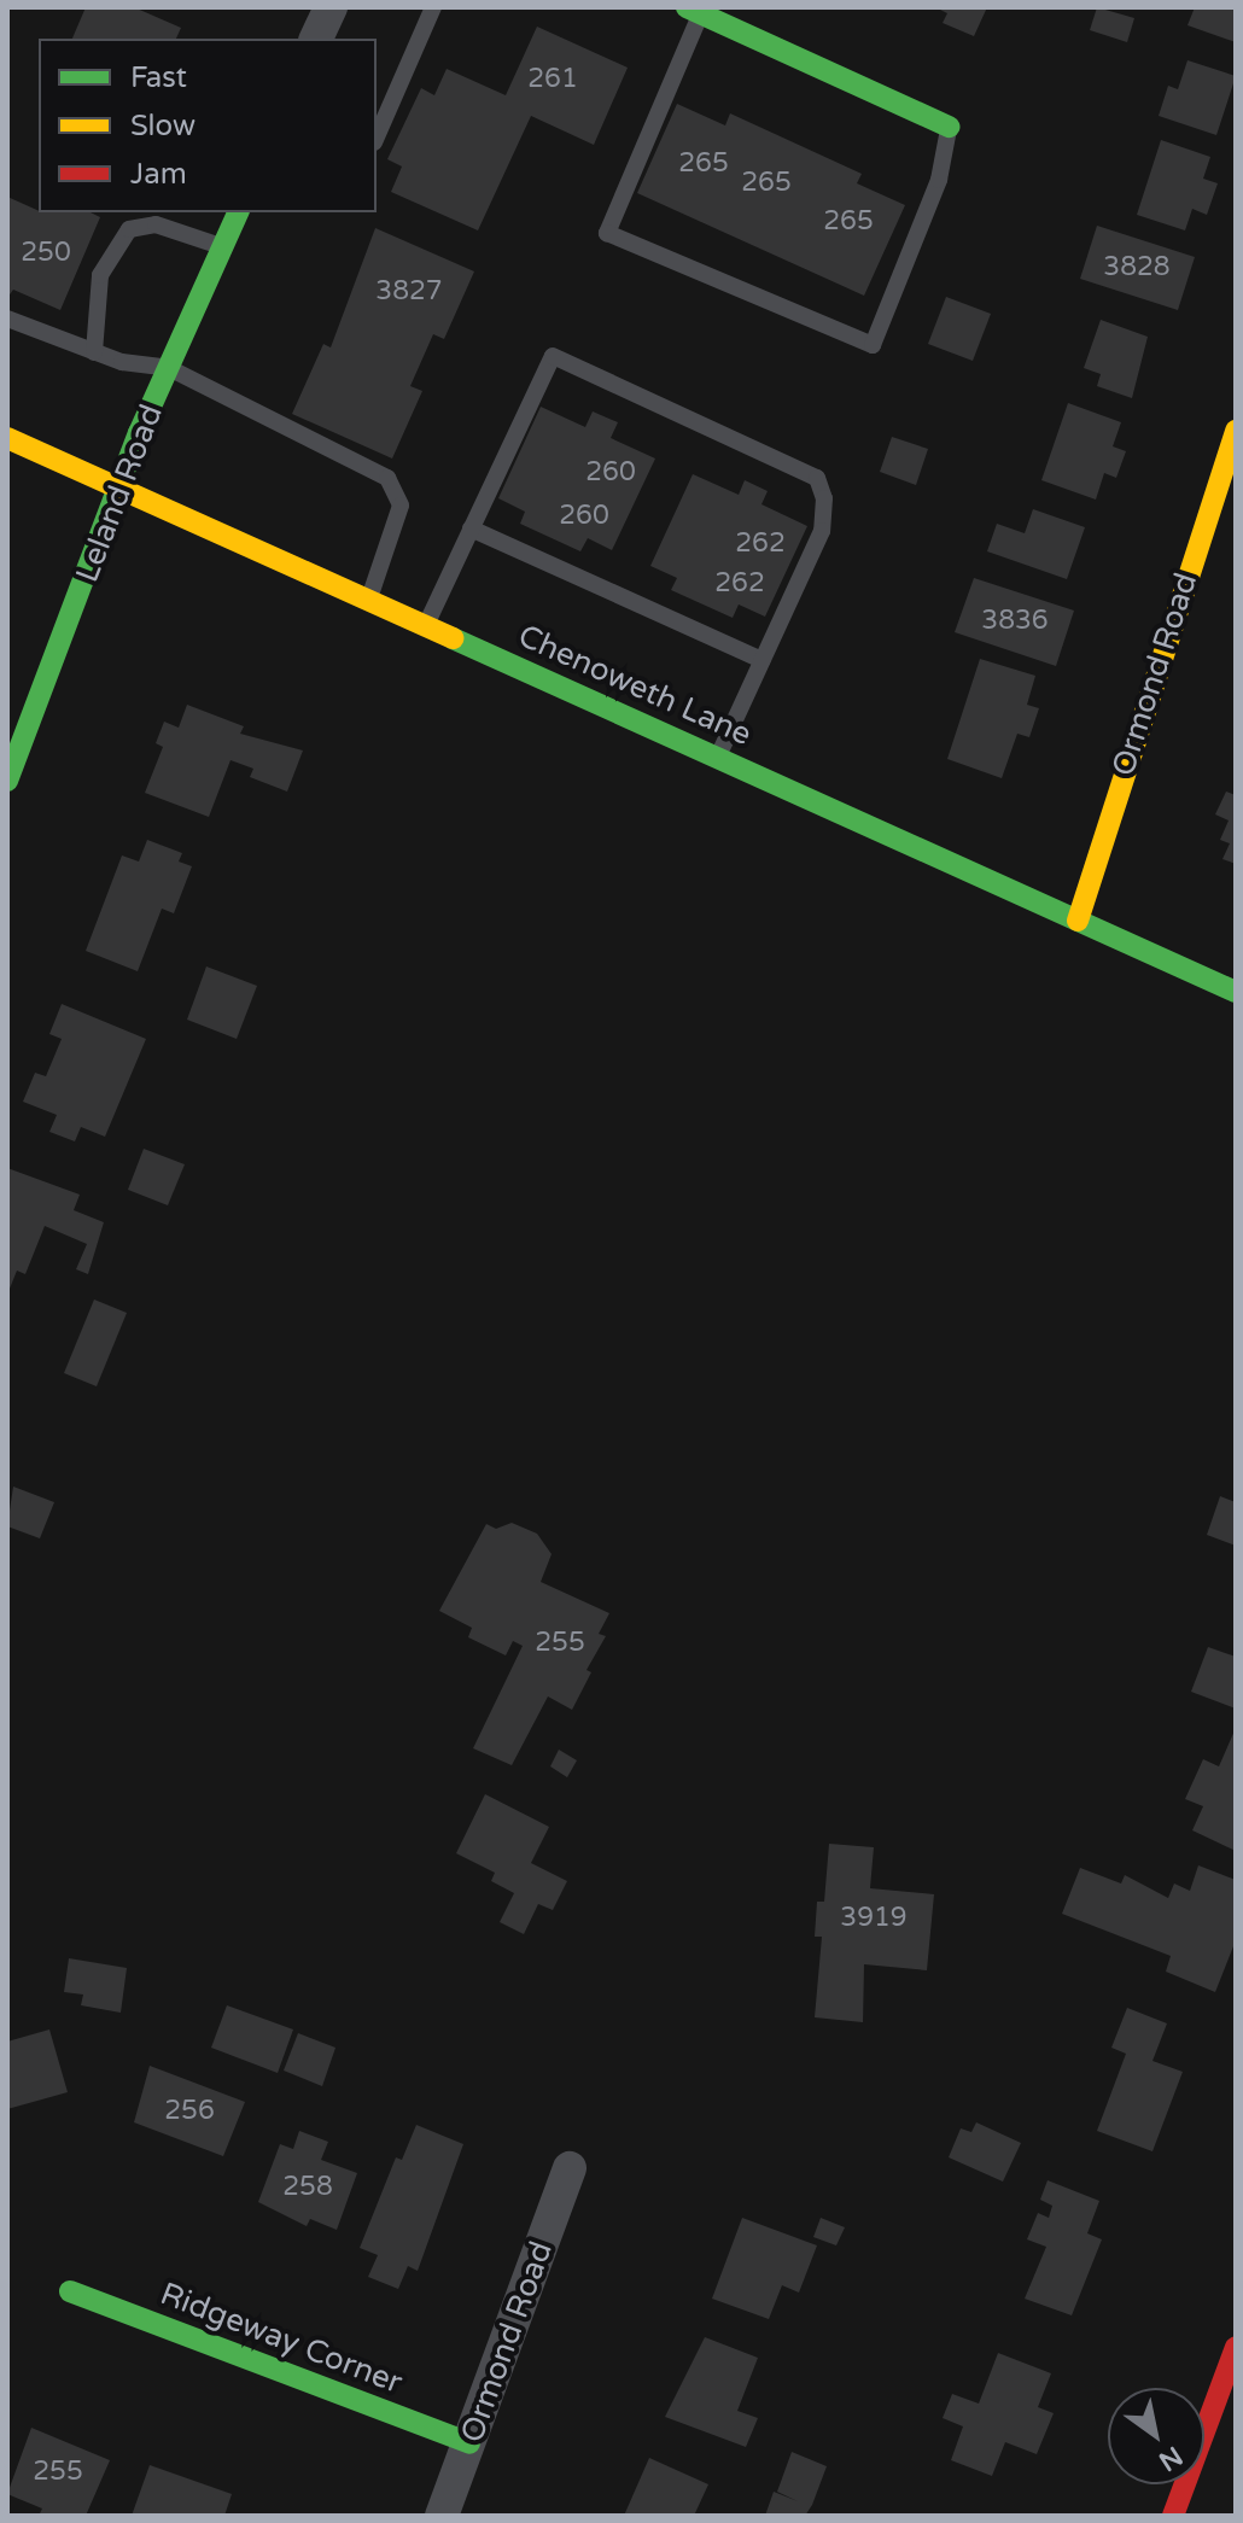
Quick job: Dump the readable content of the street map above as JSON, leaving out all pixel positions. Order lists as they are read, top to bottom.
{
  "streets": {
    "street": [
      "Leland Road",
      "Ormond Road",
      "Chenoweth Lane",
      "Ridgeway Corner"
    ]
  },
  "crossings": [
    ["Leland Road", "Chenoweth Lane"],
    ["Ormond Road", "Chenoweth Lane"],
    ["Ormond Road", "Ridgeway Corner"]
  ],
  "house_numbers": [
    "261",
    "265",
    "265",
    "265",
    "250",
    "3828",
    "3827",
    "260",
    "260",
    "262",
    "262",
    "3836",
    "255",
    "3919",
    "256",
    "258",
    "255"
  ],
  "legend": ["Fast", "Slow", "Jam"],
  "north": "bottom right"
}
